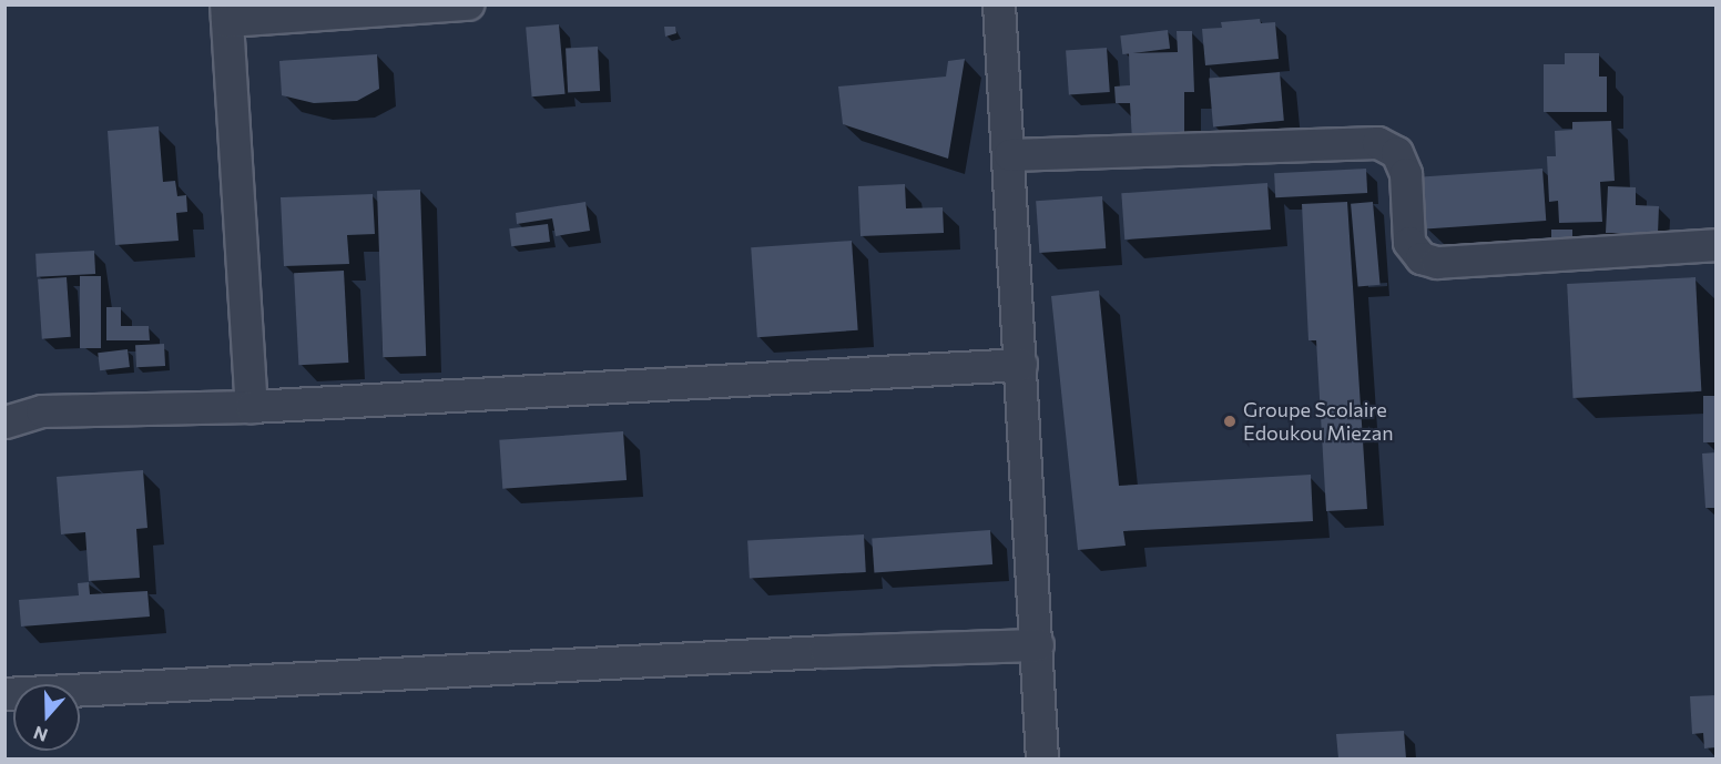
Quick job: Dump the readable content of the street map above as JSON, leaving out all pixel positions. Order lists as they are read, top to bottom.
{
  "places": ["Groupe Scolaire Edoukou Miezan"],
  "north": "bottom"
}
